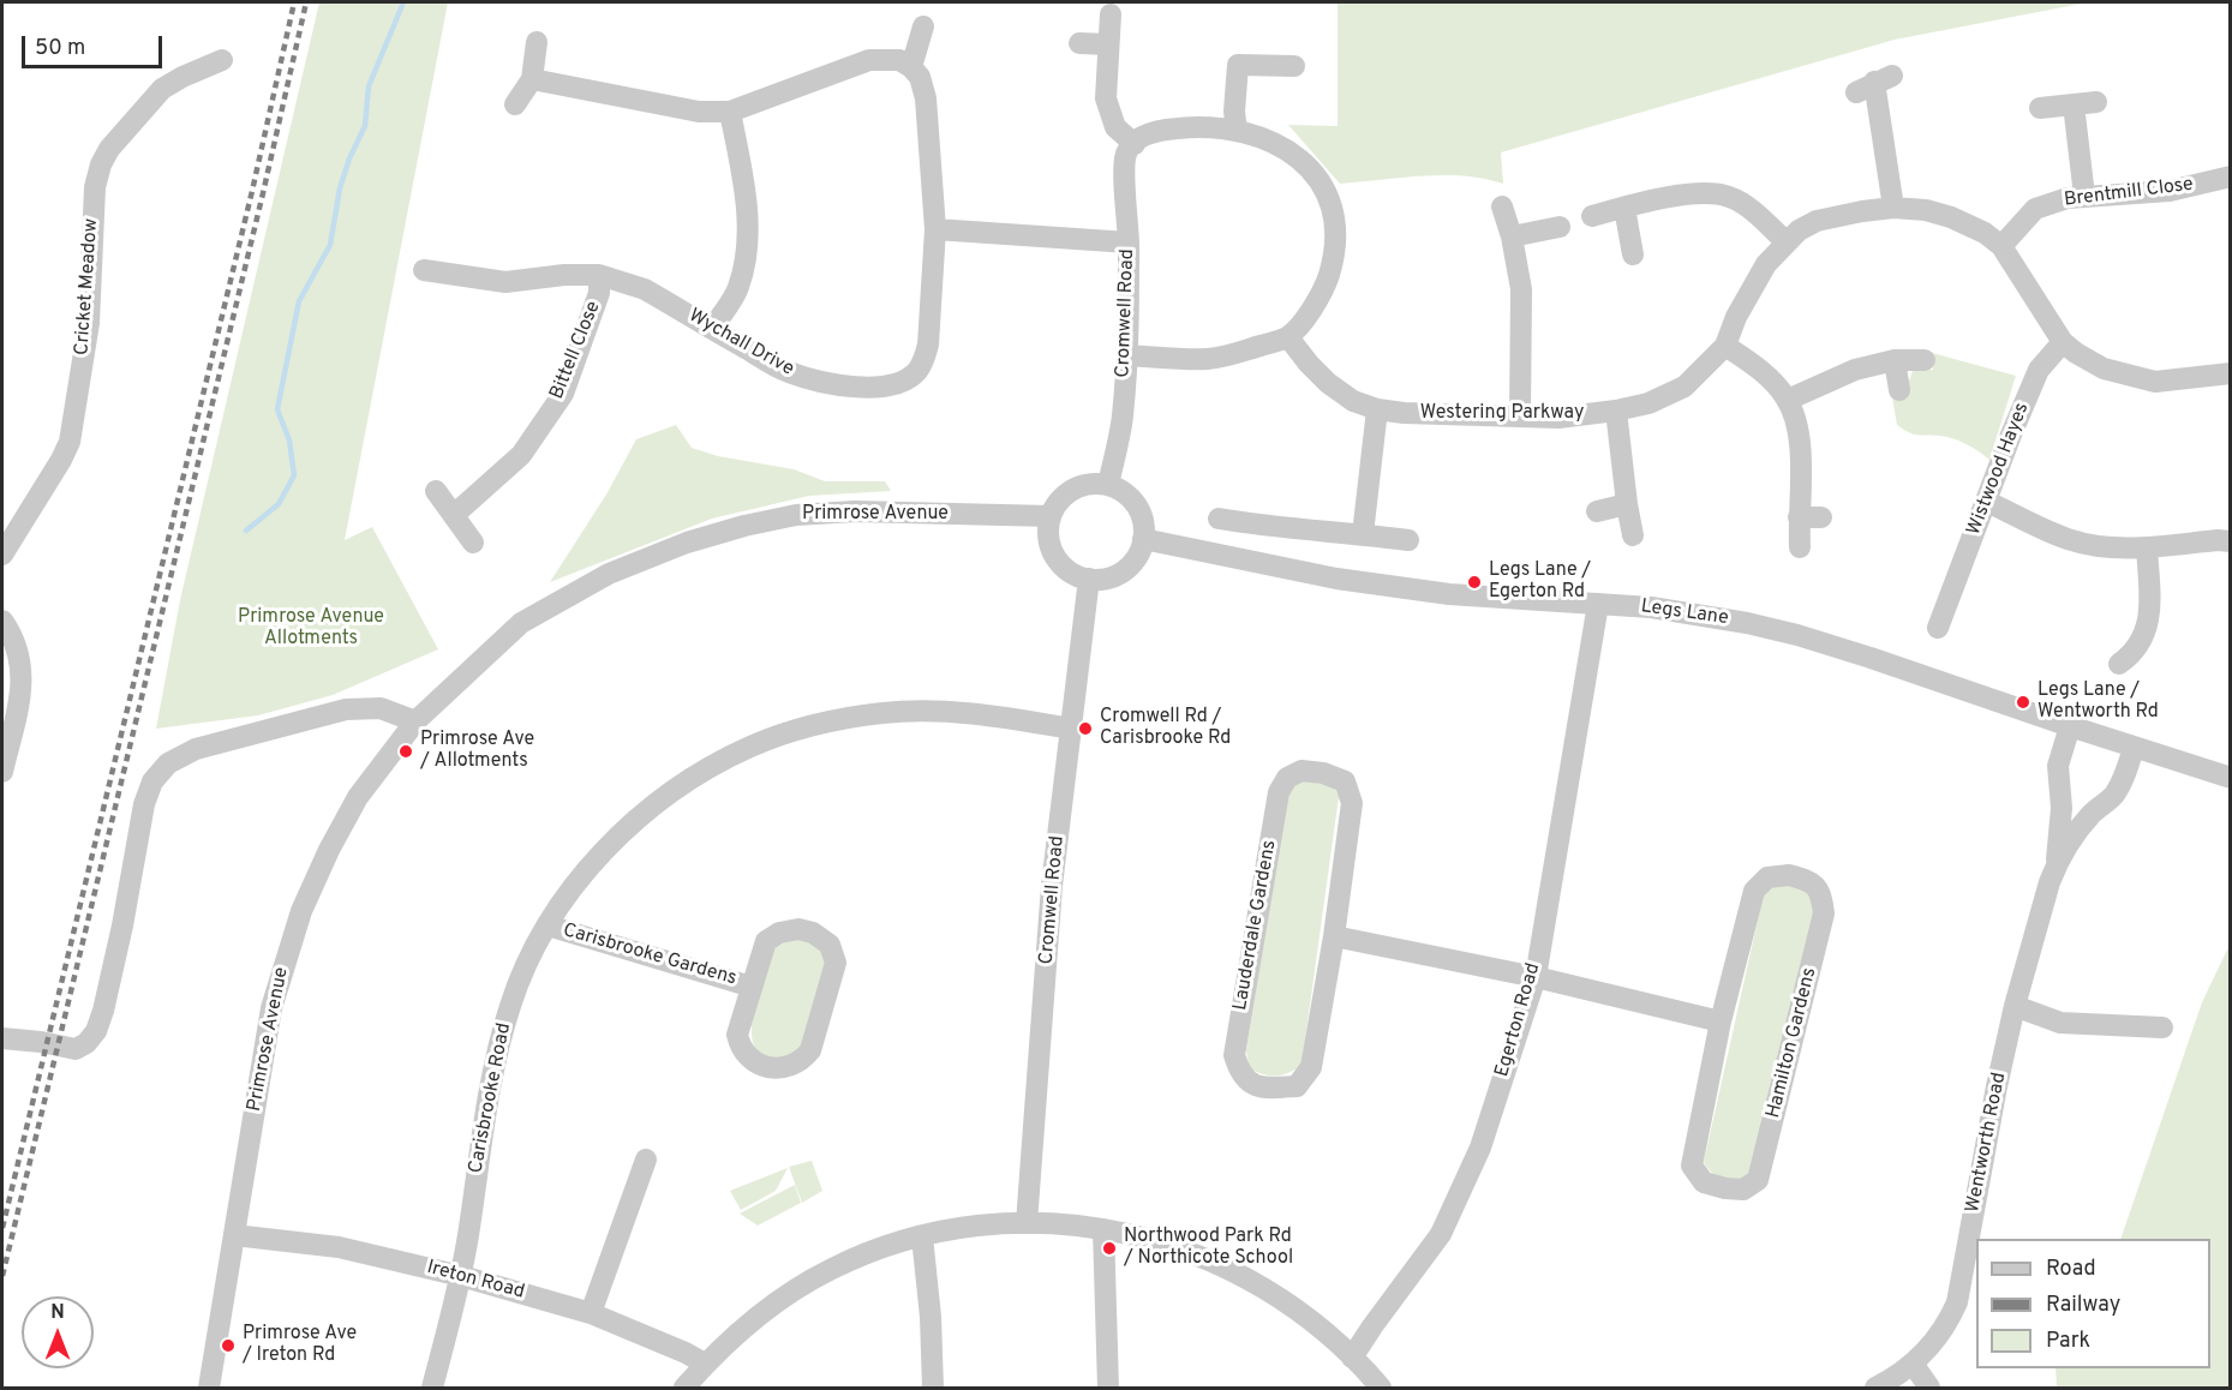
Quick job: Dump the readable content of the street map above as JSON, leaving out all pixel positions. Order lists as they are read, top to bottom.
{
  "streets": {
    "street": [
      "Brentmill Close",
      "Cricket Meadow",
      "Cromwell Road",
      "Wychall Drive",
      "Bittell Close",
      "Westering Parkway",
      "Wistwood Hayes",
      "Primrose Avenue",
      "Legs Lane",
      "Lauderdale Gardens",
      "Carisbrooke Gardens",
      "Egerton Road",
      "Hamilton Gardens",
      "Carisbrooke Road",
      "Wentworth Road",
      "Ireton Road"
    ]
  },
  "crossings": [
    ["Brentmill Close", "Westering Parkway"],
    ["Cromwell Road", "Westering Parkway"],
    ["Cromwell Road", "Primrose Avenue"],
    ["Cromwell Road", "Legs Lane"],
    ["Cromwell Road", "Carisbrooke Road"],
    ["Wychall Drive", "Bittell Close"],
    ["Westering Parkway", "Wistwood Hayes"],
    ["Primrose Avenue", "Legs Lane"],
    ["Primrose Avenue", "Ireton Road"],
    ["Legs Lane", "Egerton Road"],
    ["Legs Lane", "Wentworth Road"],
    ["Carisbrooke Gardens", "Carisbrooke Road"],
    ["Carisbrooke Road", "Ireton Road"]
  ],
  "parks": ["Primrose Avenue Allotments"],
  "places": [
    "Legs Lane / Egerton Rd",
    "Legs Lane / Wentworth Rd",
    "Cromwell Rd / Carisbrooke Rd",
    "Primrose Ave / Allotments",
    "Northwood Park Rd / Northicote School",
    "Primrose Ave / Ireton Rd"
  ],
  "legend": ["Road", "Railway", "Park"],
  "scale_bar": "50 m",
  "north": "top"
}
